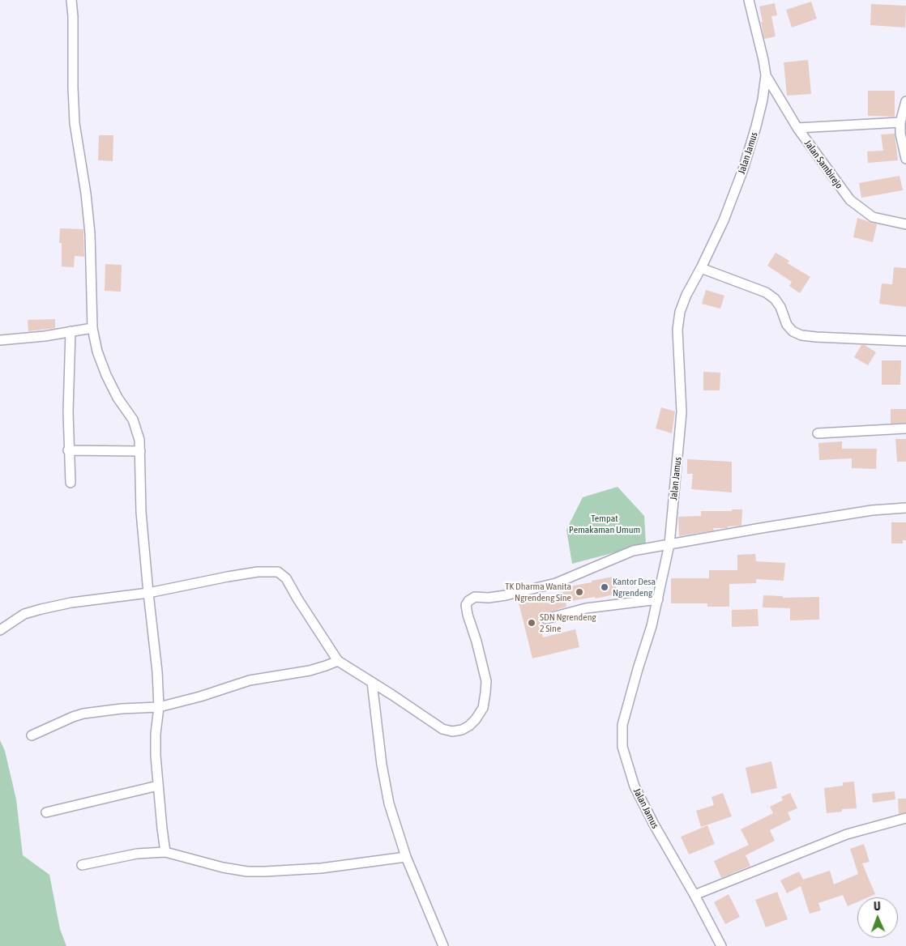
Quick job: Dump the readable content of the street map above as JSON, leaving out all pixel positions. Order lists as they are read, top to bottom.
{
  "streets": {
    "street": ["Jalan Jamus", "Jalan Sambirejo"]
  },
  "crossings": [
    ["Jalan Jamus", "Jalan Sambirejo"]
  ],
  "parks": ["Tempat Pemakaman Umum"],
  "places": ["Kantor Desa Ngrendeng", "TK Dharma Wanita Ngrendeng Sine", "SDN Ngrendeng 2 Sine"],
  "north": "top"
}
